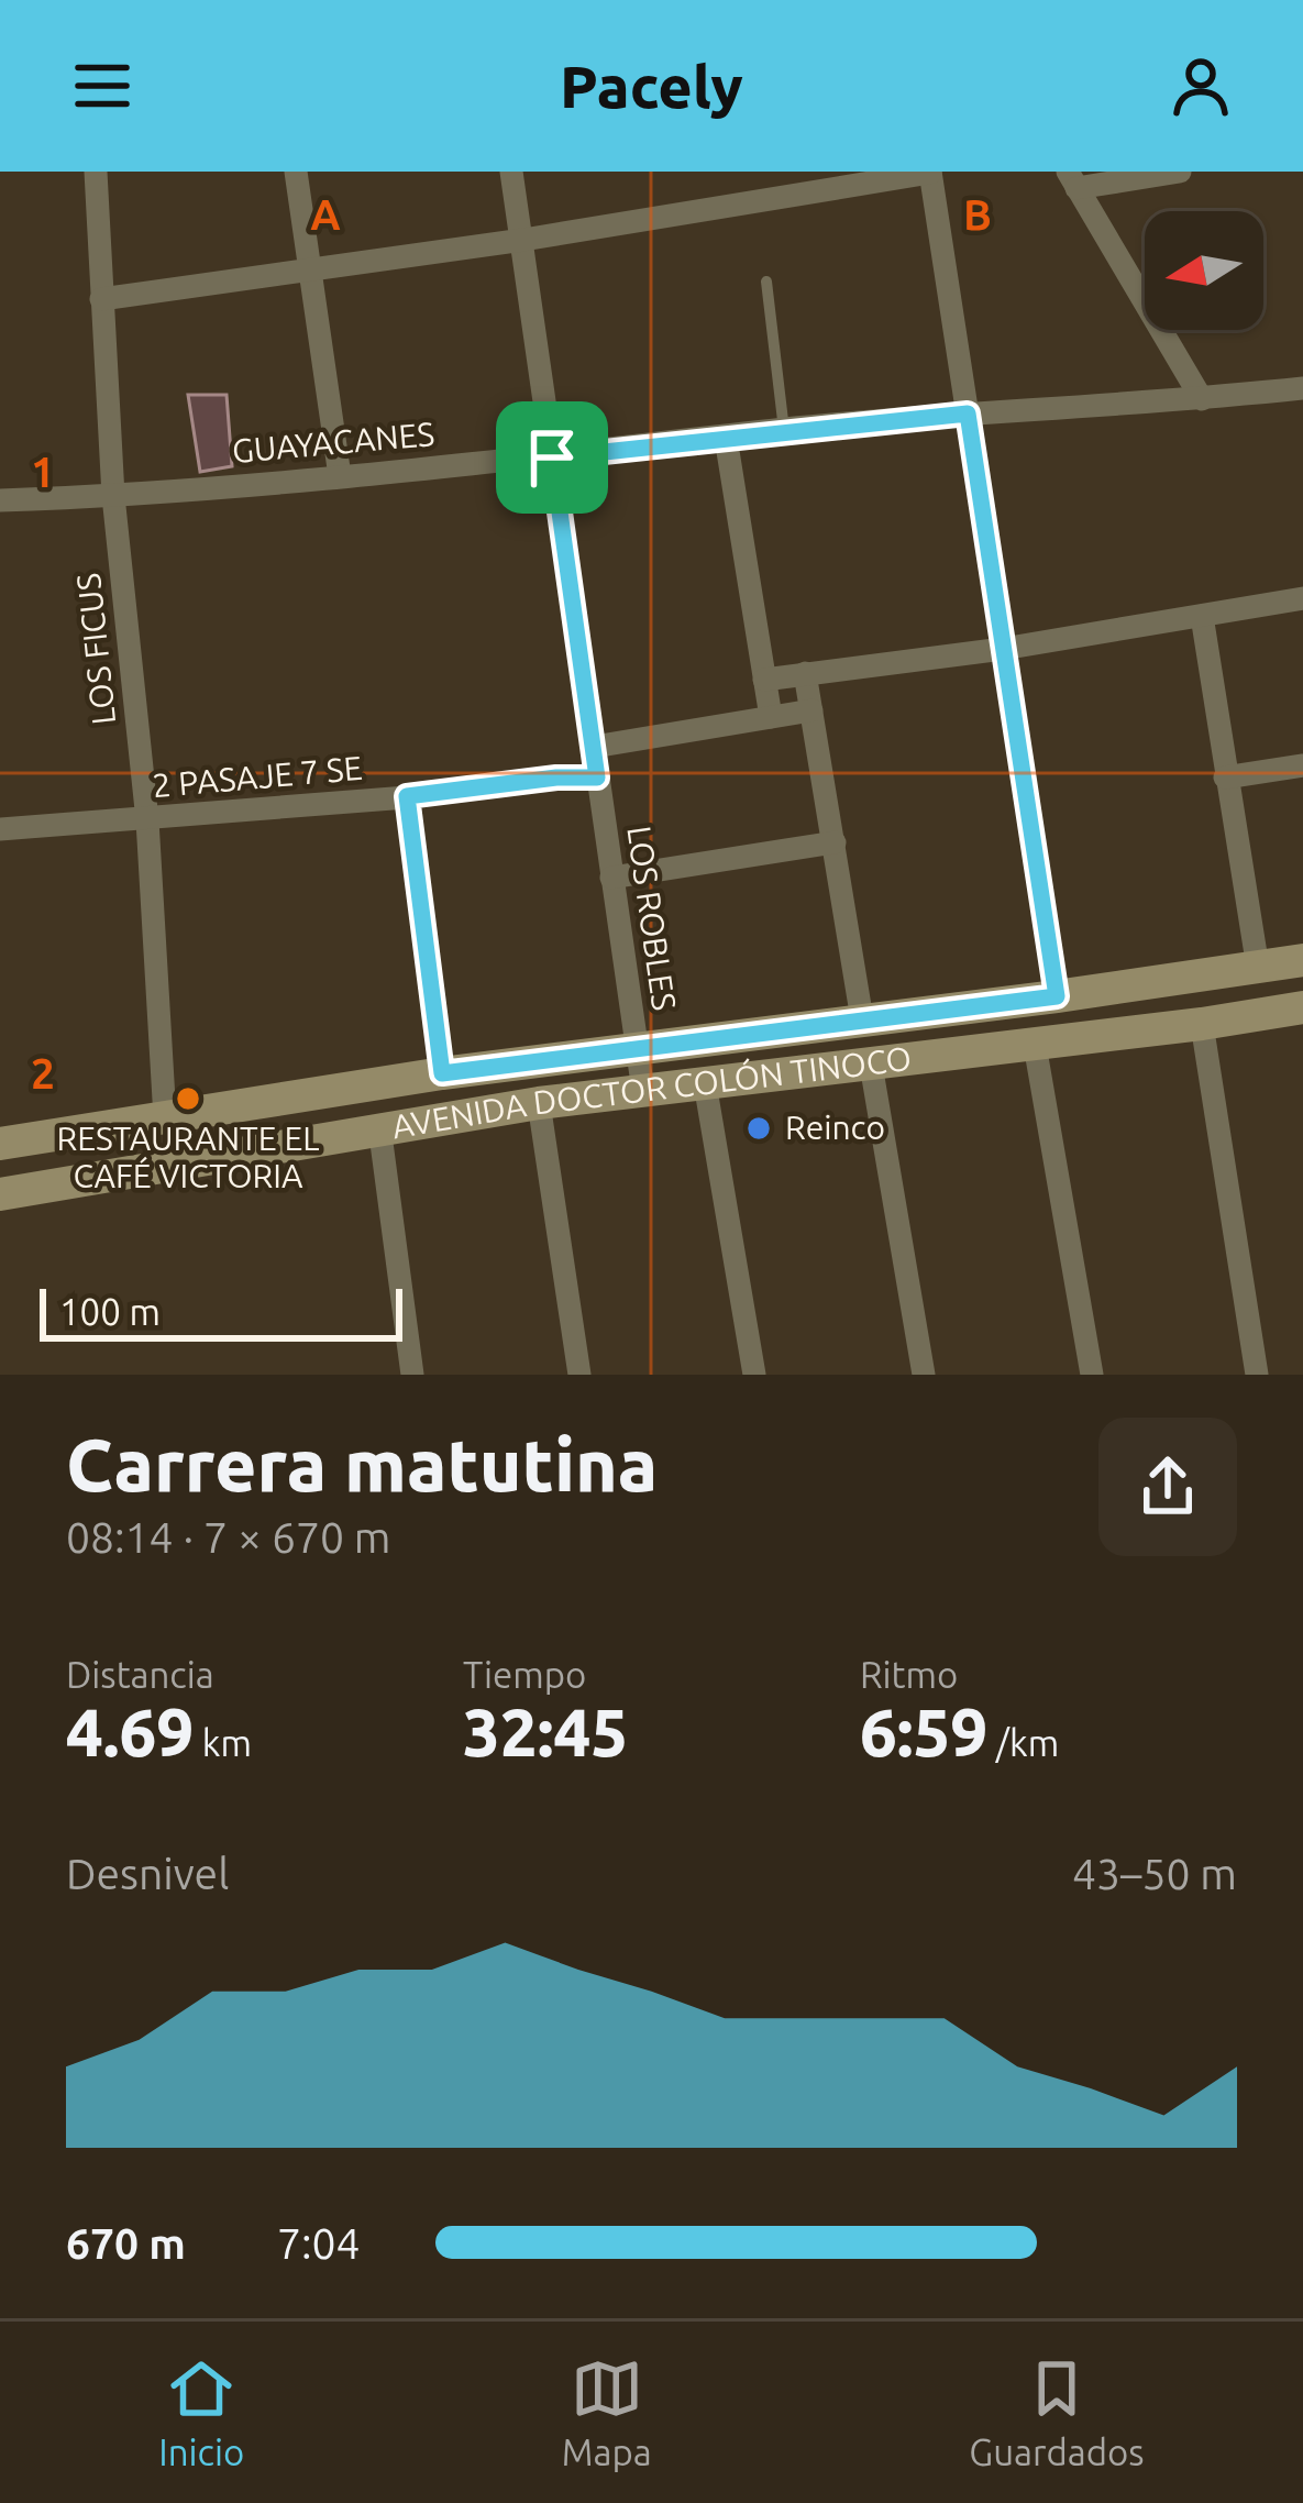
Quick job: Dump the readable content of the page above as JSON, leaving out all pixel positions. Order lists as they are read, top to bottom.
{
  "streets": {
    "main road": ["AVENIDA DOCTOR COLÓN TINOCO"],
    "street": [
      "GUAYACANES",
      "LOS FICUS",
      "2 PASAJE 7 SE",
      "LOS ROBLES"
    ]
  },
  "crossings": [
    ["GUAYACANES", "LOS FICUS"],
    ["GUAYACANES", "LOS ROBLES"],
    ["LOS FICUS", "2 PASAJE 7 SE"],
    ["LOS FICUS", "AVENIDA DOCTOR COLÓN TINOCO"],
    ["2 PASAJE 7 SE", "LOS ROBLES"],
    ["LOS ROBLES", "AVENIDA DOCTOR COLÓN TINOCO"]
  ],
  "places": ["RESTAURANTE EL CAFÉ VICTORIA", "Reinco"],
  "scale_bar": "100 m",
  "north": "left",
  "page": {
    "header": "Pacely",
    "scale": "100 m",
    "heading": ["Carrera matutina", "08:14 · 7 × 670 m"],
    "stats": [
      ["Distancia", "4.69 km"],
      ["Tiempo", "32:45"],
      ["Ritmo", "6:59 /km"]
    ],
    "chart": ["Desnivel", "43–50 m"],
    "list": [
      {
        "name": "670 m",
        "note": "7:04"
      }
    ],
    "tabs": ["Inicio", "Mapa", "Guardados"]
  },
  "grid": {
    "columns": ["A", "B"],
    "rows": ["1", "2"]
  }
}
